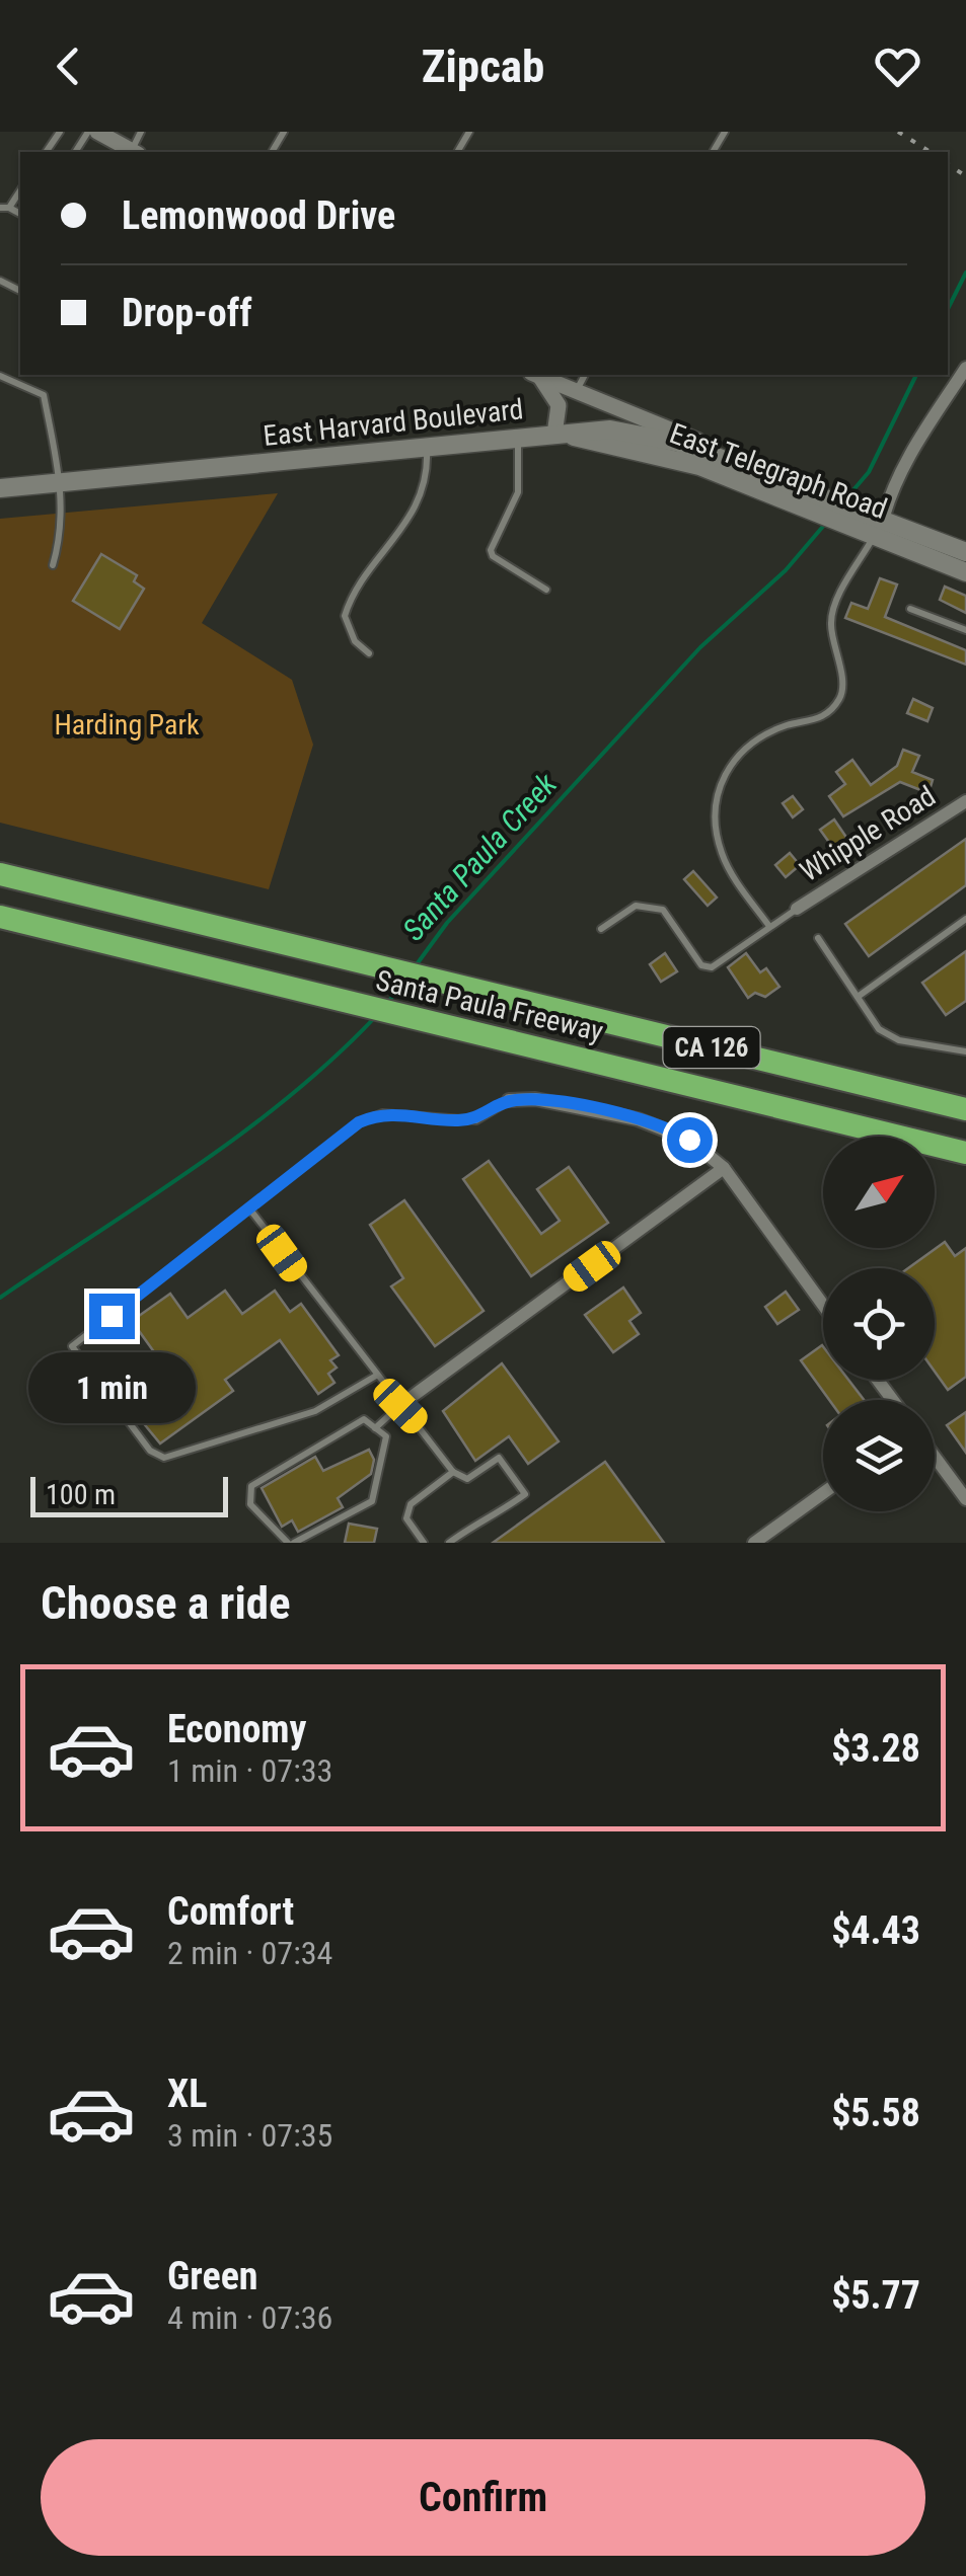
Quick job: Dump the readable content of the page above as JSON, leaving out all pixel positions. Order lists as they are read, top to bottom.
{
  "streets": {
    "highway": ["Santa Paula Freeway", "CA 126"],
    "main road": ["East Harvard Boulevard", "East Telegraph Road"],
    "street": ["Whipple Road"]
  },
  "crossings": [
    ["East Harvard Boulevard", "East Telegraph Road"]
  ],
  "water": ["Santa Paula Creek"],
  "parks": ["Harding Park"],
  "scale_bar": "100 m",
  "north": "top right",
  "page": {
    "header": "Zipcab",
    "banner": ["Lemonwood Drive", "Drop-off"],
    "bubble": "1 min",
    "scale": "100 m",
    "heading": "Choose a ride",
    "list": [
      {
        "name": "Economy",
        "note": "1 min · 07:33",
        "value": "$3.28"
      },
      {
        "name": "Comfort",
        "note": "2 min · 07:34",
        "value": "$4.43"
      },
      {
        "name": "XL",
        "note": "3 min · 07:35",
        "value": "$5.58"
      },
      {
        "name": "Green",
        "note": "4 min · 07:36",
        "value": "$5.77"
      }
    ],
    "buttons": "Confirm"
  }
}
